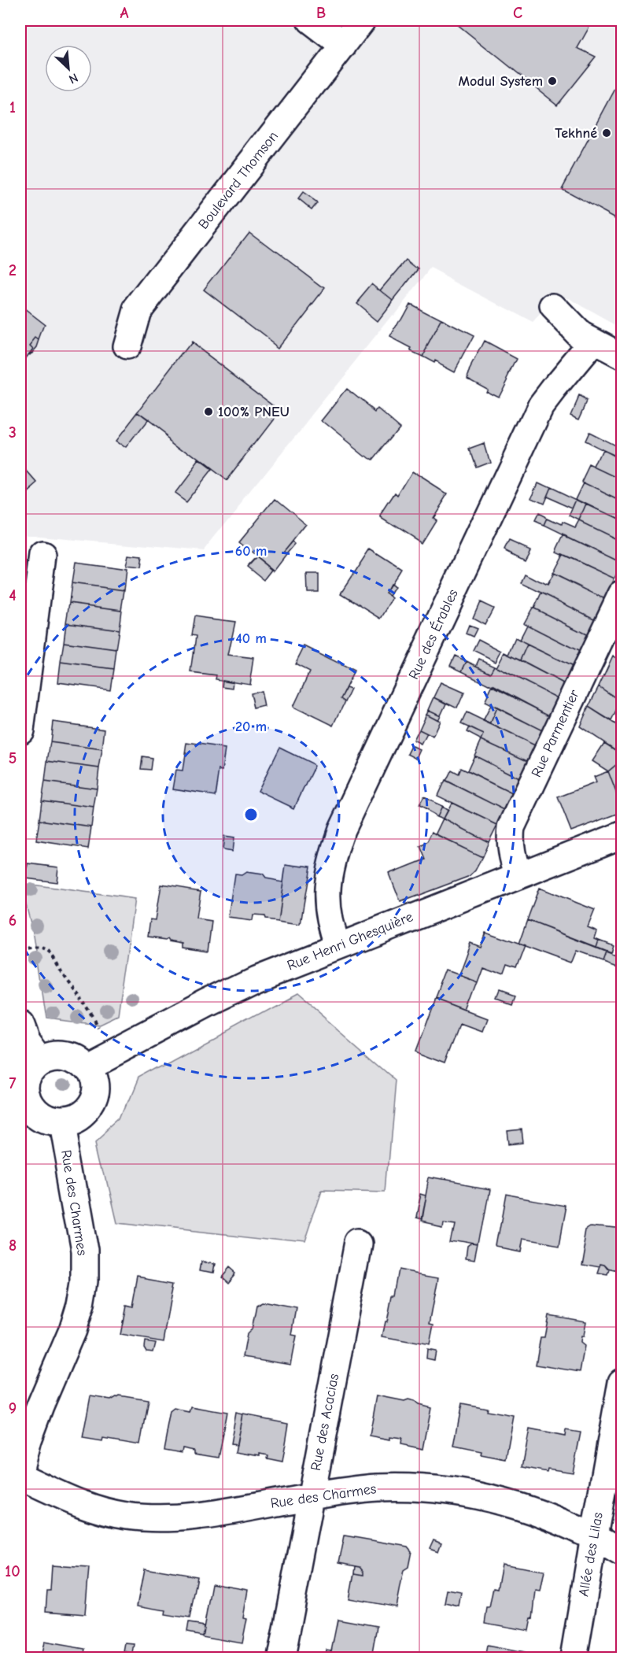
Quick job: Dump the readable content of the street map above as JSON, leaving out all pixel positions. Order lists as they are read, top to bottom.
{
  "streets": {
    "street": [
      "Boulevard Thomson",
      "Rue des Érables",
      "Rue Parmentier",
      "Rue Henri Ghesquière",
      "Rue des Charmes",
      "Rue des Acacias",
      "Allée des Lilas"
    ]
  },
  "crossings": [
    ["Rue des Érables", "Rue Henri Ghesquière"],
    ["Rue Parmentier", "Rue Henri Ghesquière"],
    ["Rue Henri Ghesquière", "Rue des Charmes"],
    ["Rue des Charmes", "Rue des Acacias"],
    ["Rue des Charmes", "Allée des Lilas"]
  ],
  "places": ["Modul System", "Tekhné", "100% PNEU"],
  "north": "bottom right",
  "grid": {
    "columns": ["A", "B", "C"],
    "rows": [
      "1",
      "2",
      "3",
      "4",
      "5",
      "6",
      "7",
      "8",
      "9",
      "10"
    ]
  },
  "rings": ["60 m", "40 m", "20 m"]
}
